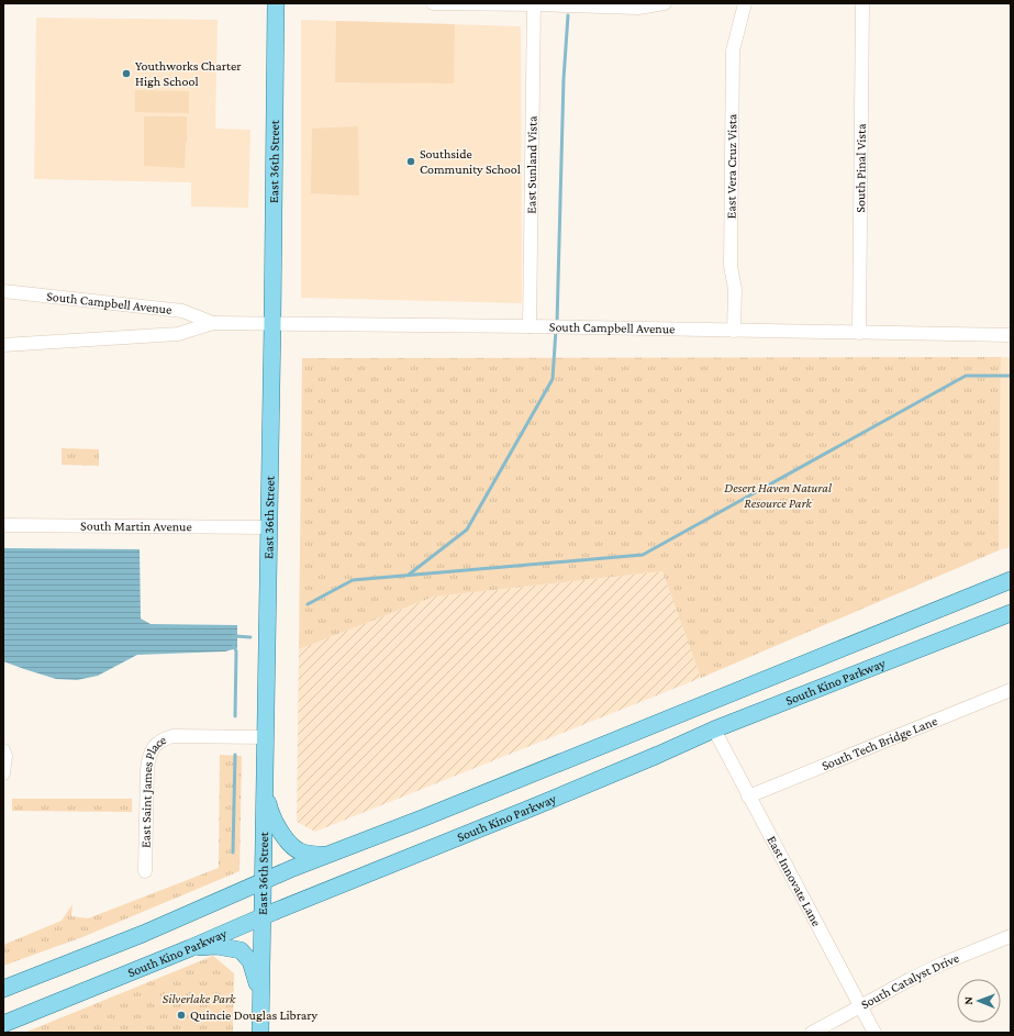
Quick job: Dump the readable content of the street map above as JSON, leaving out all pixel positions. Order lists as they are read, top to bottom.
{
  "streets": {
    "main road": ["East 36th Street", "South Kino Parkway"],
    "street": [
      "East Sunland Vista",
      "East Vera Cruz Vista",
      "South Pinal Vista",
      "South Campbell Avenue",
      "South Martin Avenue",
      "South Tech Bridge Lane",
      "East Saint James Place",
      "East Innovate Lane",
      "South Catalyst Drive"
    ]
  },
  "crossings": [
    ["East 36th Street", "South Campbell Avenue"],
    ["East 36th Street", "South Martin Avenue"],
    ["East 36th Street", "South Kino Parkway"],
    ["East 36th Street", "East Saint James Place"],
    ["East Sunland Vista", "South Campbell Avenue"],
    ["East Vera Cruz Vista", "South Campbell Avenue"],
    ["South Pinal Vista", "South Campbell Avenue"],
    ["South Kino Parkway", "East Innovate Lane"],
    ["South Tech Bridge Lane", "East Innovate Lane"],
    ["East Innovate Lane", "South Catalyst Drive"]
  ],
  "parks": ["Desert Haven Natural Resource Park", "Silverlake Park"],
  "places": ["Youthworks Charter High School", "Southside Community School", "Quincie Douglas Library"],
  "north": "left"
}
